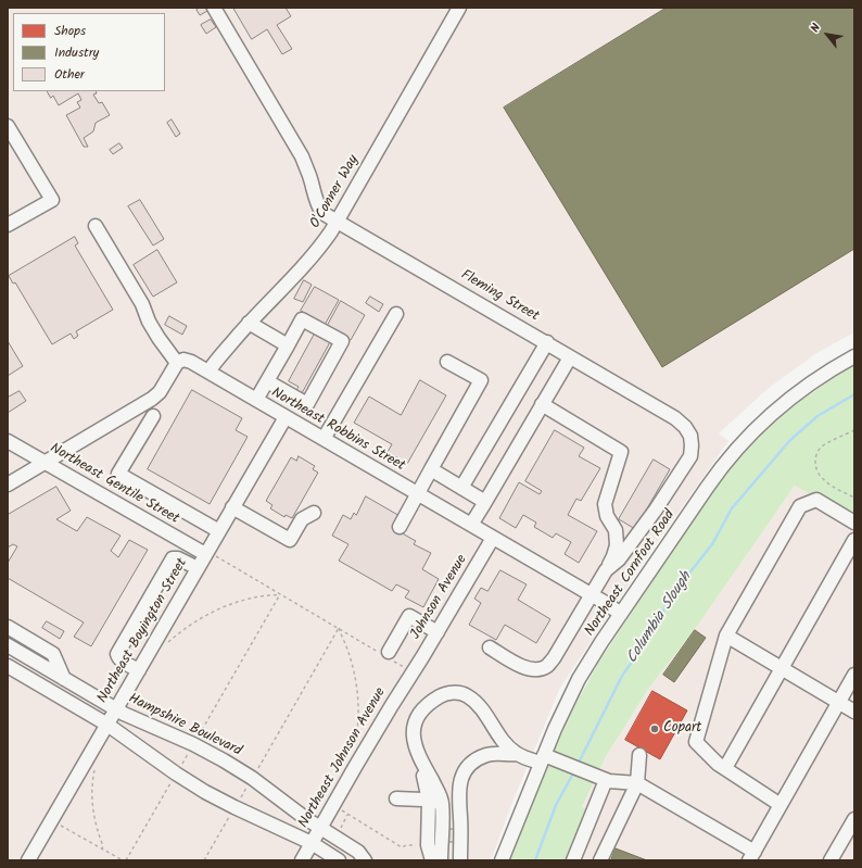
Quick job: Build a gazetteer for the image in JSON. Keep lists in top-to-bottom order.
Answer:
{
  "streets": {
    "street": [
      "O'Conner Way",
      "Fleming Street",
      "Northeast Robbins Street",
      "Northeast Gentile Street",
      "Northeast Cornfoot Road",
      "Johnson Avenue",
      "Northeast Boyington Street",
      "Hampshire Boulevard",
      "Northeast Johnson Avenue"
    ]
  },
  "crossings": [
    ["O'Conner Way", "Fleming Street"],
    ["O'Conner Way", "Northeast Robbins Street"],
    ["Fleming Street", "Northeast Robbins Street"],
    ["Northeast Robbins Street", "Northeast Cornfoot Road"],
    ["Northeast Robbins Street", "Johnson Avenue"],
    ["Northeast Robbins Street", "Northeast Boyington Street"],
    ["Northeast Gentile Street", "Northeast Boyington Street"],
    ["Johnson Avenue", "Northeast Johnson Avenue"],
    ["Northeast Boyington Street", "Hampshire Boulevard"],
    ["Hampshire Boulevard", "Northeast Johnson Avenue"]
  ],
  "water": ["Columbia Slough"],
  "places": ["Copart"],
  "legend": ["Shops", "Industry", "Other"],
  "north": "top left"
}
